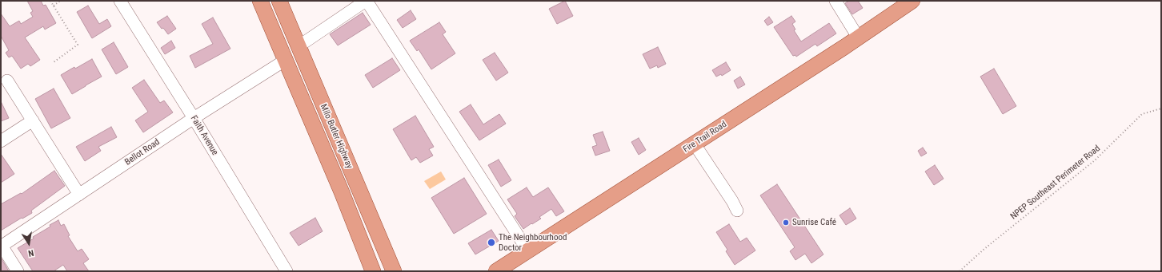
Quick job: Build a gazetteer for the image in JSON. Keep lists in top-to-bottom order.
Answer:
{
  "streets": {
    "main road": ["Milo Butler Highway", "Fire Trail Road"],
    "street": ["Faith Avenue", "Bellot Road"],
    "path": ["NPEP Southeast Perimeter Road"]
  },
  "crossings": [
    ["Faith Avenue", "Bellot Road"],
    ["Milo Butler Highway", "Bellot Road"]
  ],
  "places": ["Sunrise Café", "The Neighbourhood Doctor"],
  "north": "bottom"
}
